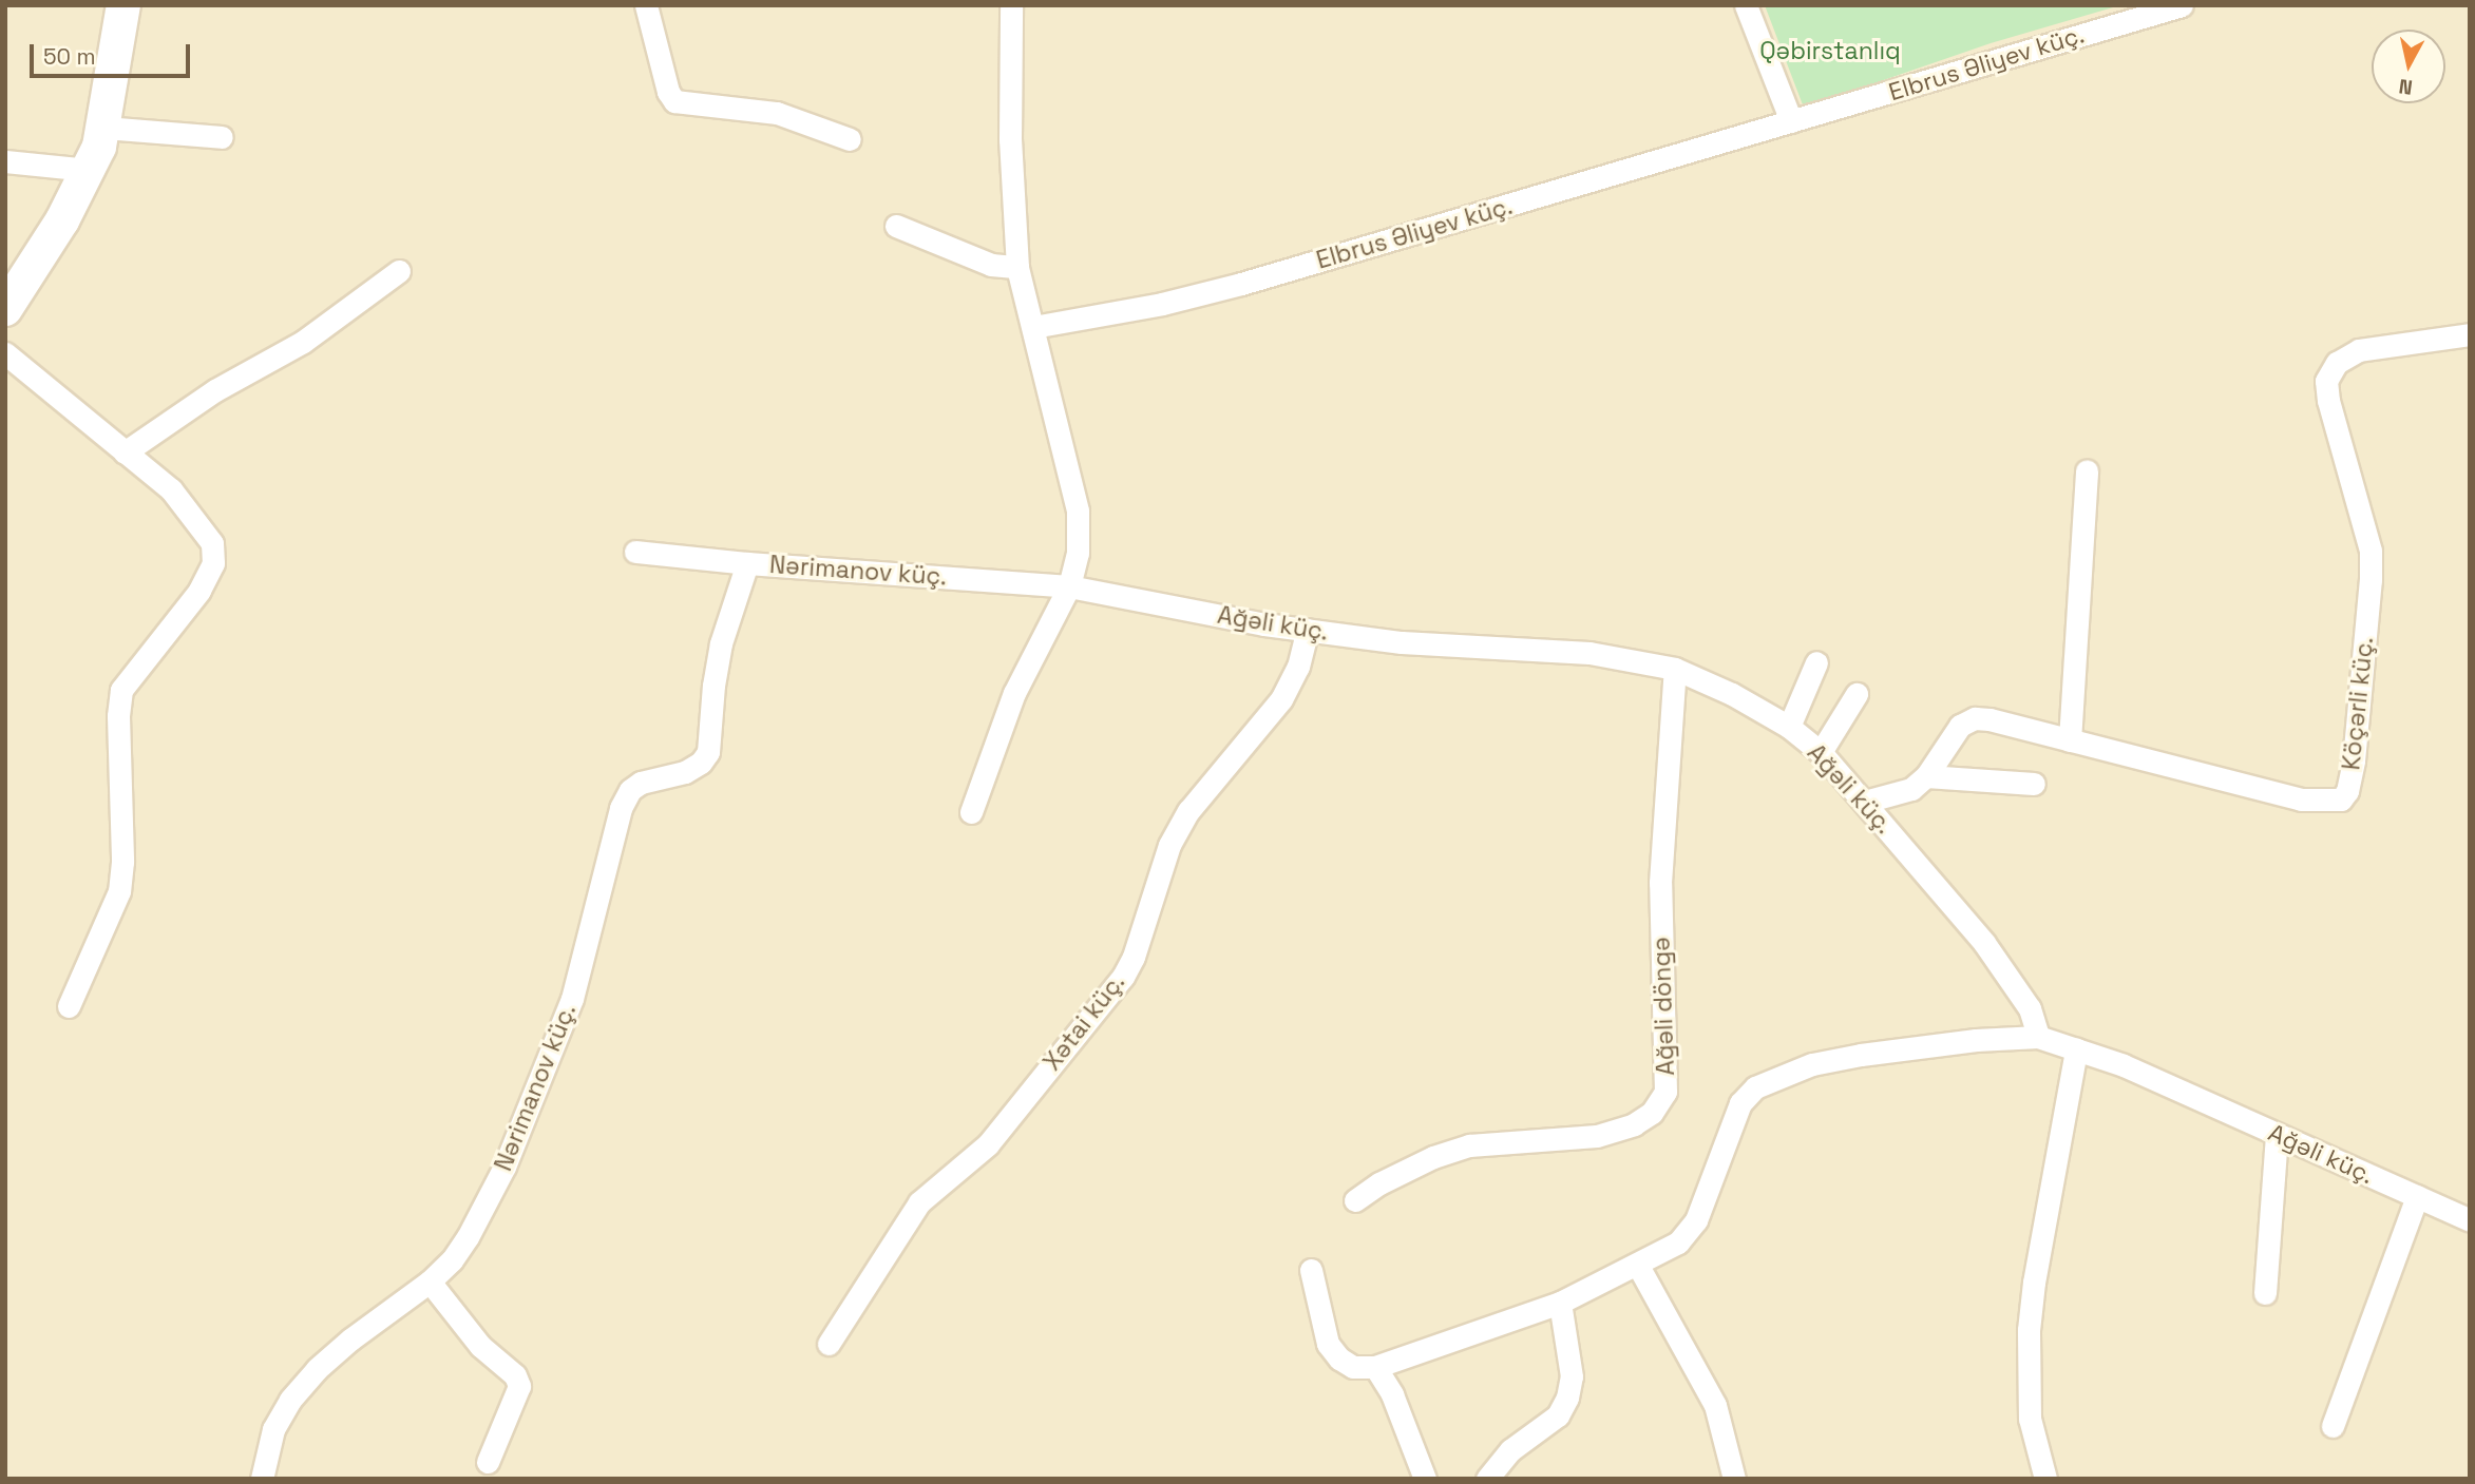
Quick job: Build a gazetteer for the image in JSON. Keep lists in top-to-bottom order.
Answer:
{
  "streets": {
    "street": [
      "Elbrus Əliyev küç.",
      "Nərimanov küç.",
      "Ağəli küç.",
      "Köçərli küç.",
      "Ağəli döngə",
      "Xətai küç."
    ]
  },
  "crossings": [
    ["Nərimanov küç.", "Ağəli küç."],
    ["Ağəli küç.", "Köçərli küç."],
    ["Ağəli küç.", "Ağəli döngə"],
    ["Ağəli küç.", "Xətai küç."]
  ],
  "parks": ["Qəbirstanlıq"],
  "scale_bar": "50 m",
  "north": "bottom"
}
